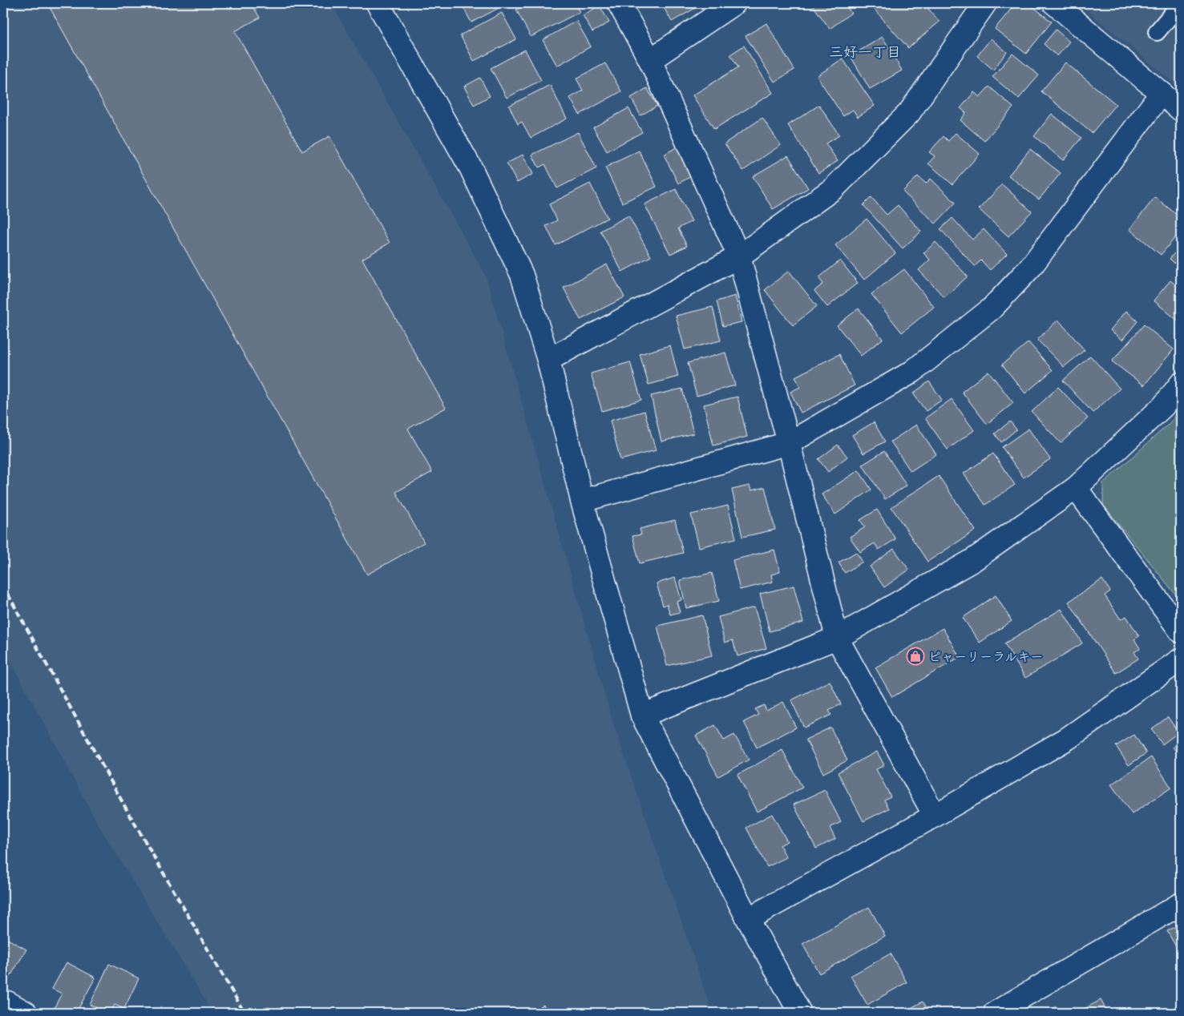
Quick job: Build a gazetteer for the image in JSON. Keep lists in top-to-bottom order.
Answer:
{
  "districts": ["三好一丁目"],
  "places": {
    "shop": ["ピャーリーラルキー"]
  }
}
